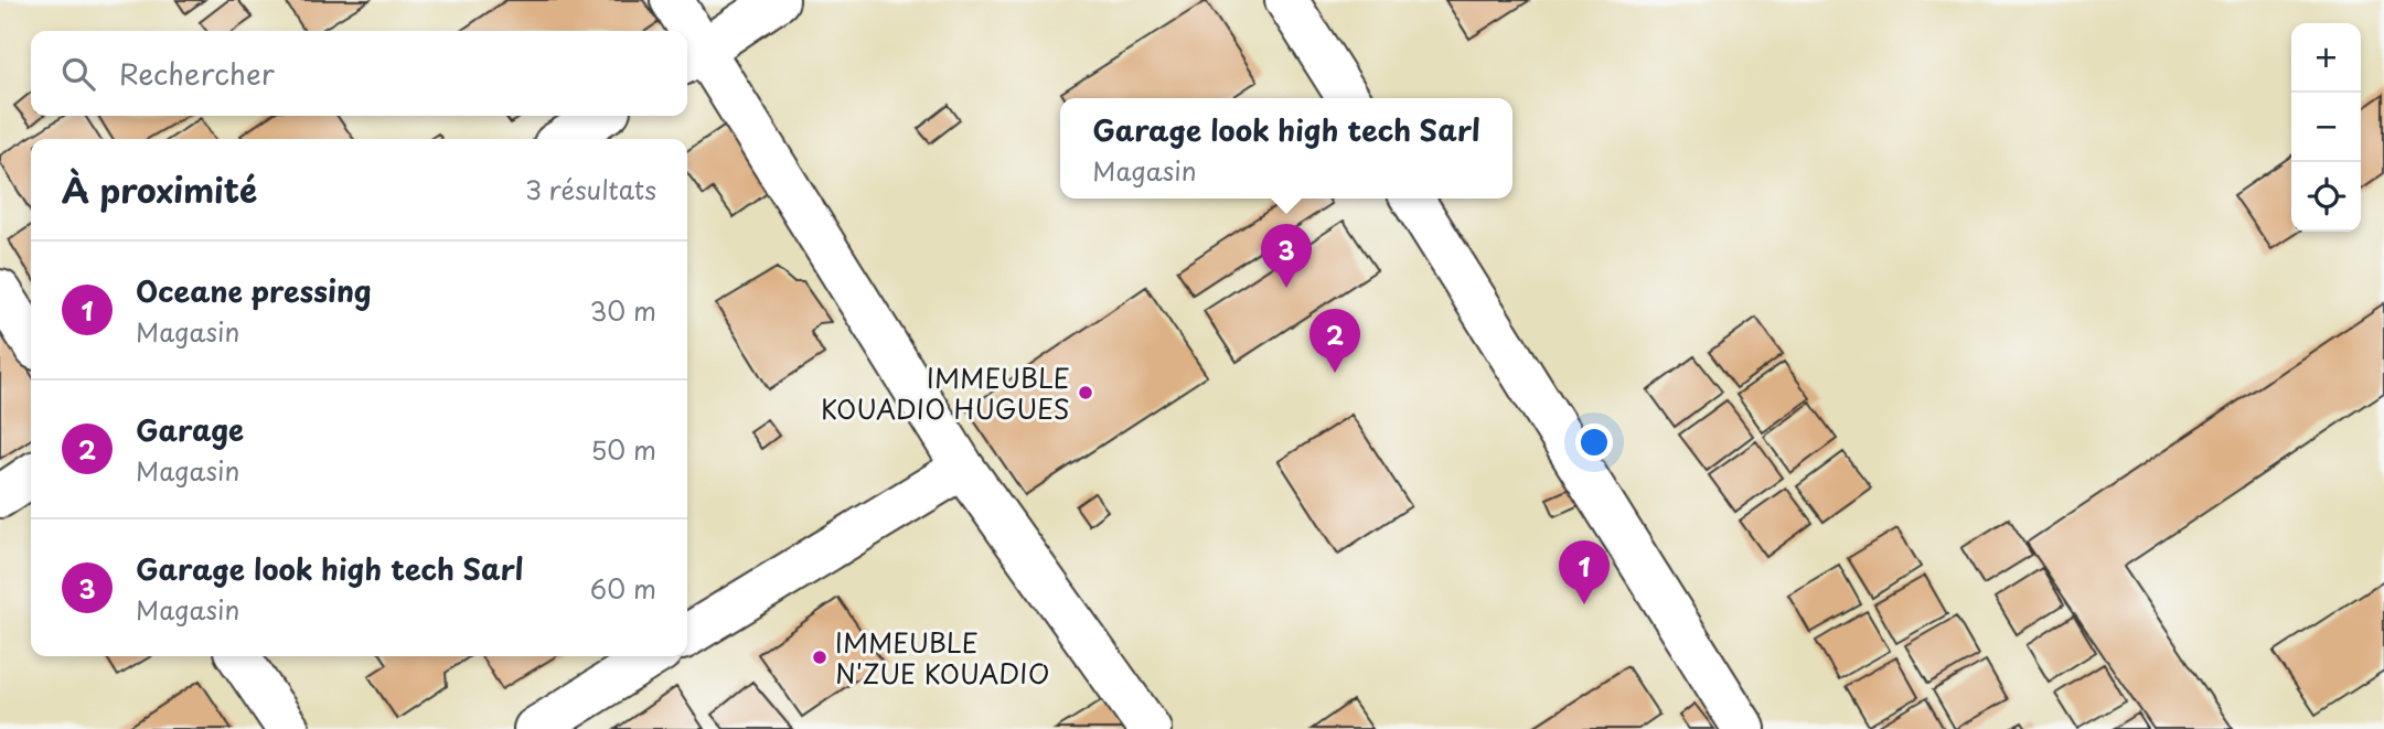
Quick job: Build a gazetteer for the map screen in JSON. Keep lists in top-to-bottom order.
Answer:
{
  "places": ["IMMEUBLE KOUADIO HUGUES", "IMMEUBLE N'ZUE KOUADIO"],
  "page": {
    "map_buttons": ["+", "−"],
    "search": "Rechercher",
    "popup": ["Garage look high tech Sarl", "Magasin"],
    "heading": ["À proximité", "3 résultats"],
    "pins": ["3", "2", "1"],
    "list": [
      {
        "mark": "1",
        "name": "Oceane pressing",
        "note": "Magasin",
        "value": "30 m"
      },
      {
        "mark": "2",
        "name": "Garage",
        "note": "Magasin",
        "value": "50 m"
      },
      {
        "mark": "3",
        "name": "Garage look high tech Sarl",
        "note": "Magasin",
        "value": "60 m"
      }
    ]
  }
}
